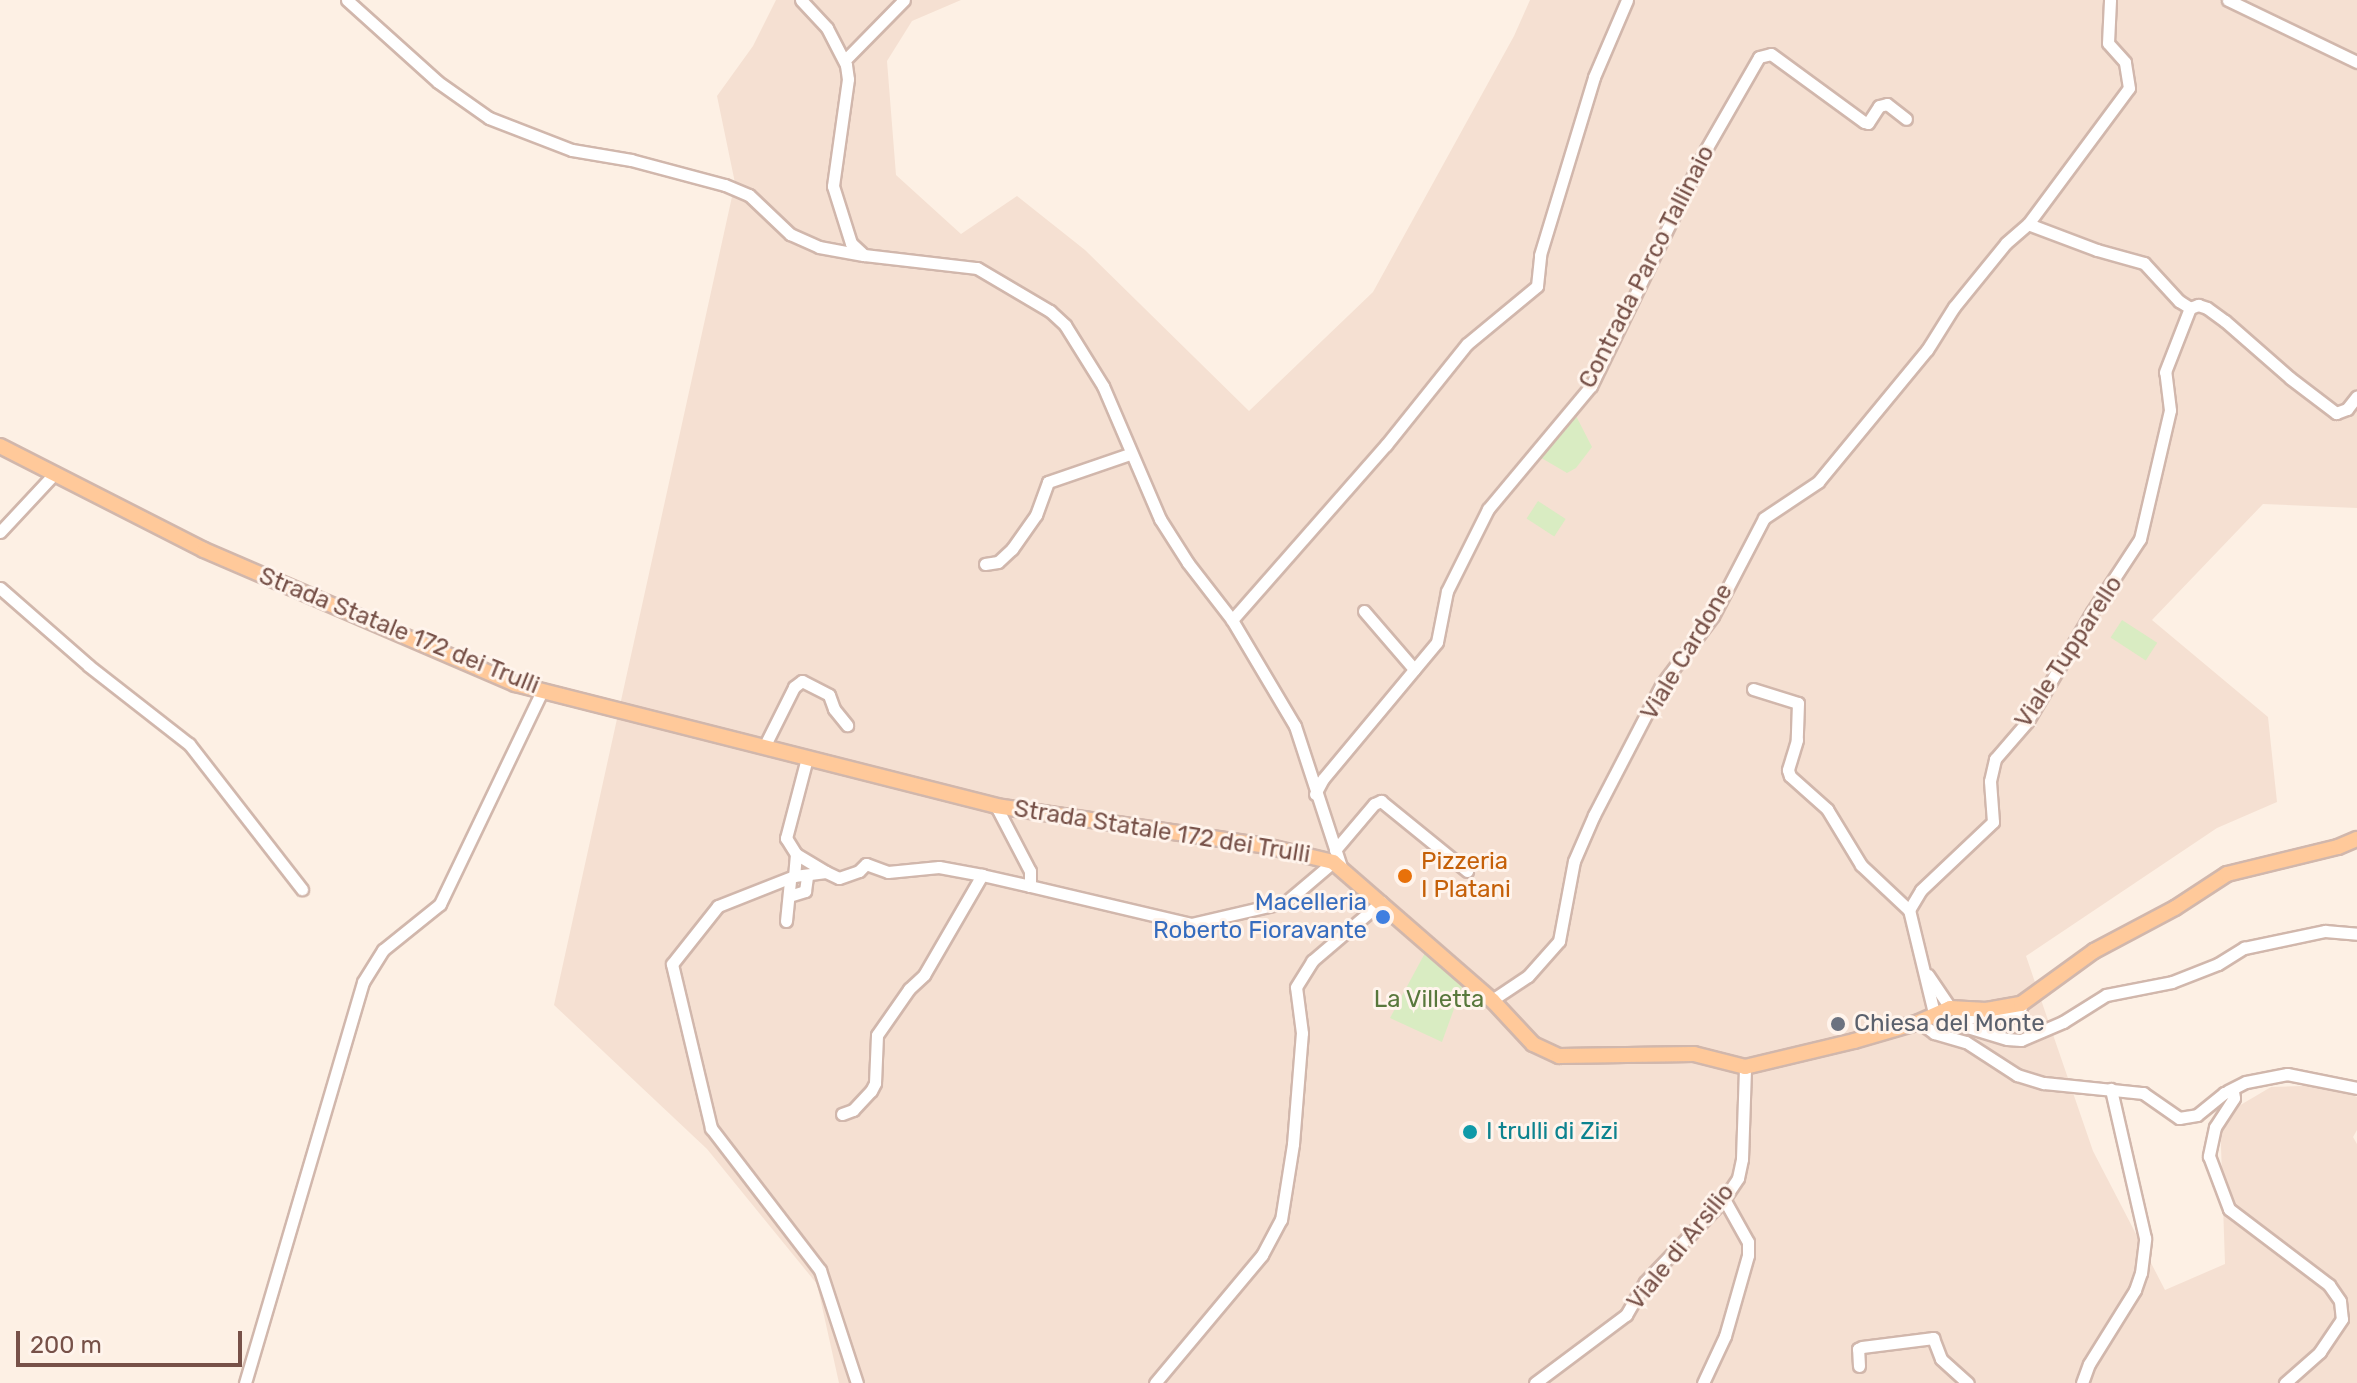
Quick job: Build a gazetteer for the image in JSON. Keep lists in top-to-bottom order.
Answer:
{
  "streets": {
    "main road": ["Strada Statale 172 dei Trulli"],
    "street": [
      "Contrada Parco Tallinaio",
      "Viale Cardone",
      "Viale Tupparello",
      "Viale di Arsilio"
    ]
  },
  "crossings": [
    ["Strada Statale 172 dei Trulli", "Viale Cardone"],
    ["Strada Statale 172 dei Trulli", "Viale di Arsilio"]
  ],
  "parks": ["La Villetta"],
  "places": [
    "Pizzeria I Platani",
    "Macelleria Roberto Fioravante",
    "Chiesa del Monte",
    "I trulli di Zizi"
  ],
  "scale_bar": "200 m"
}
